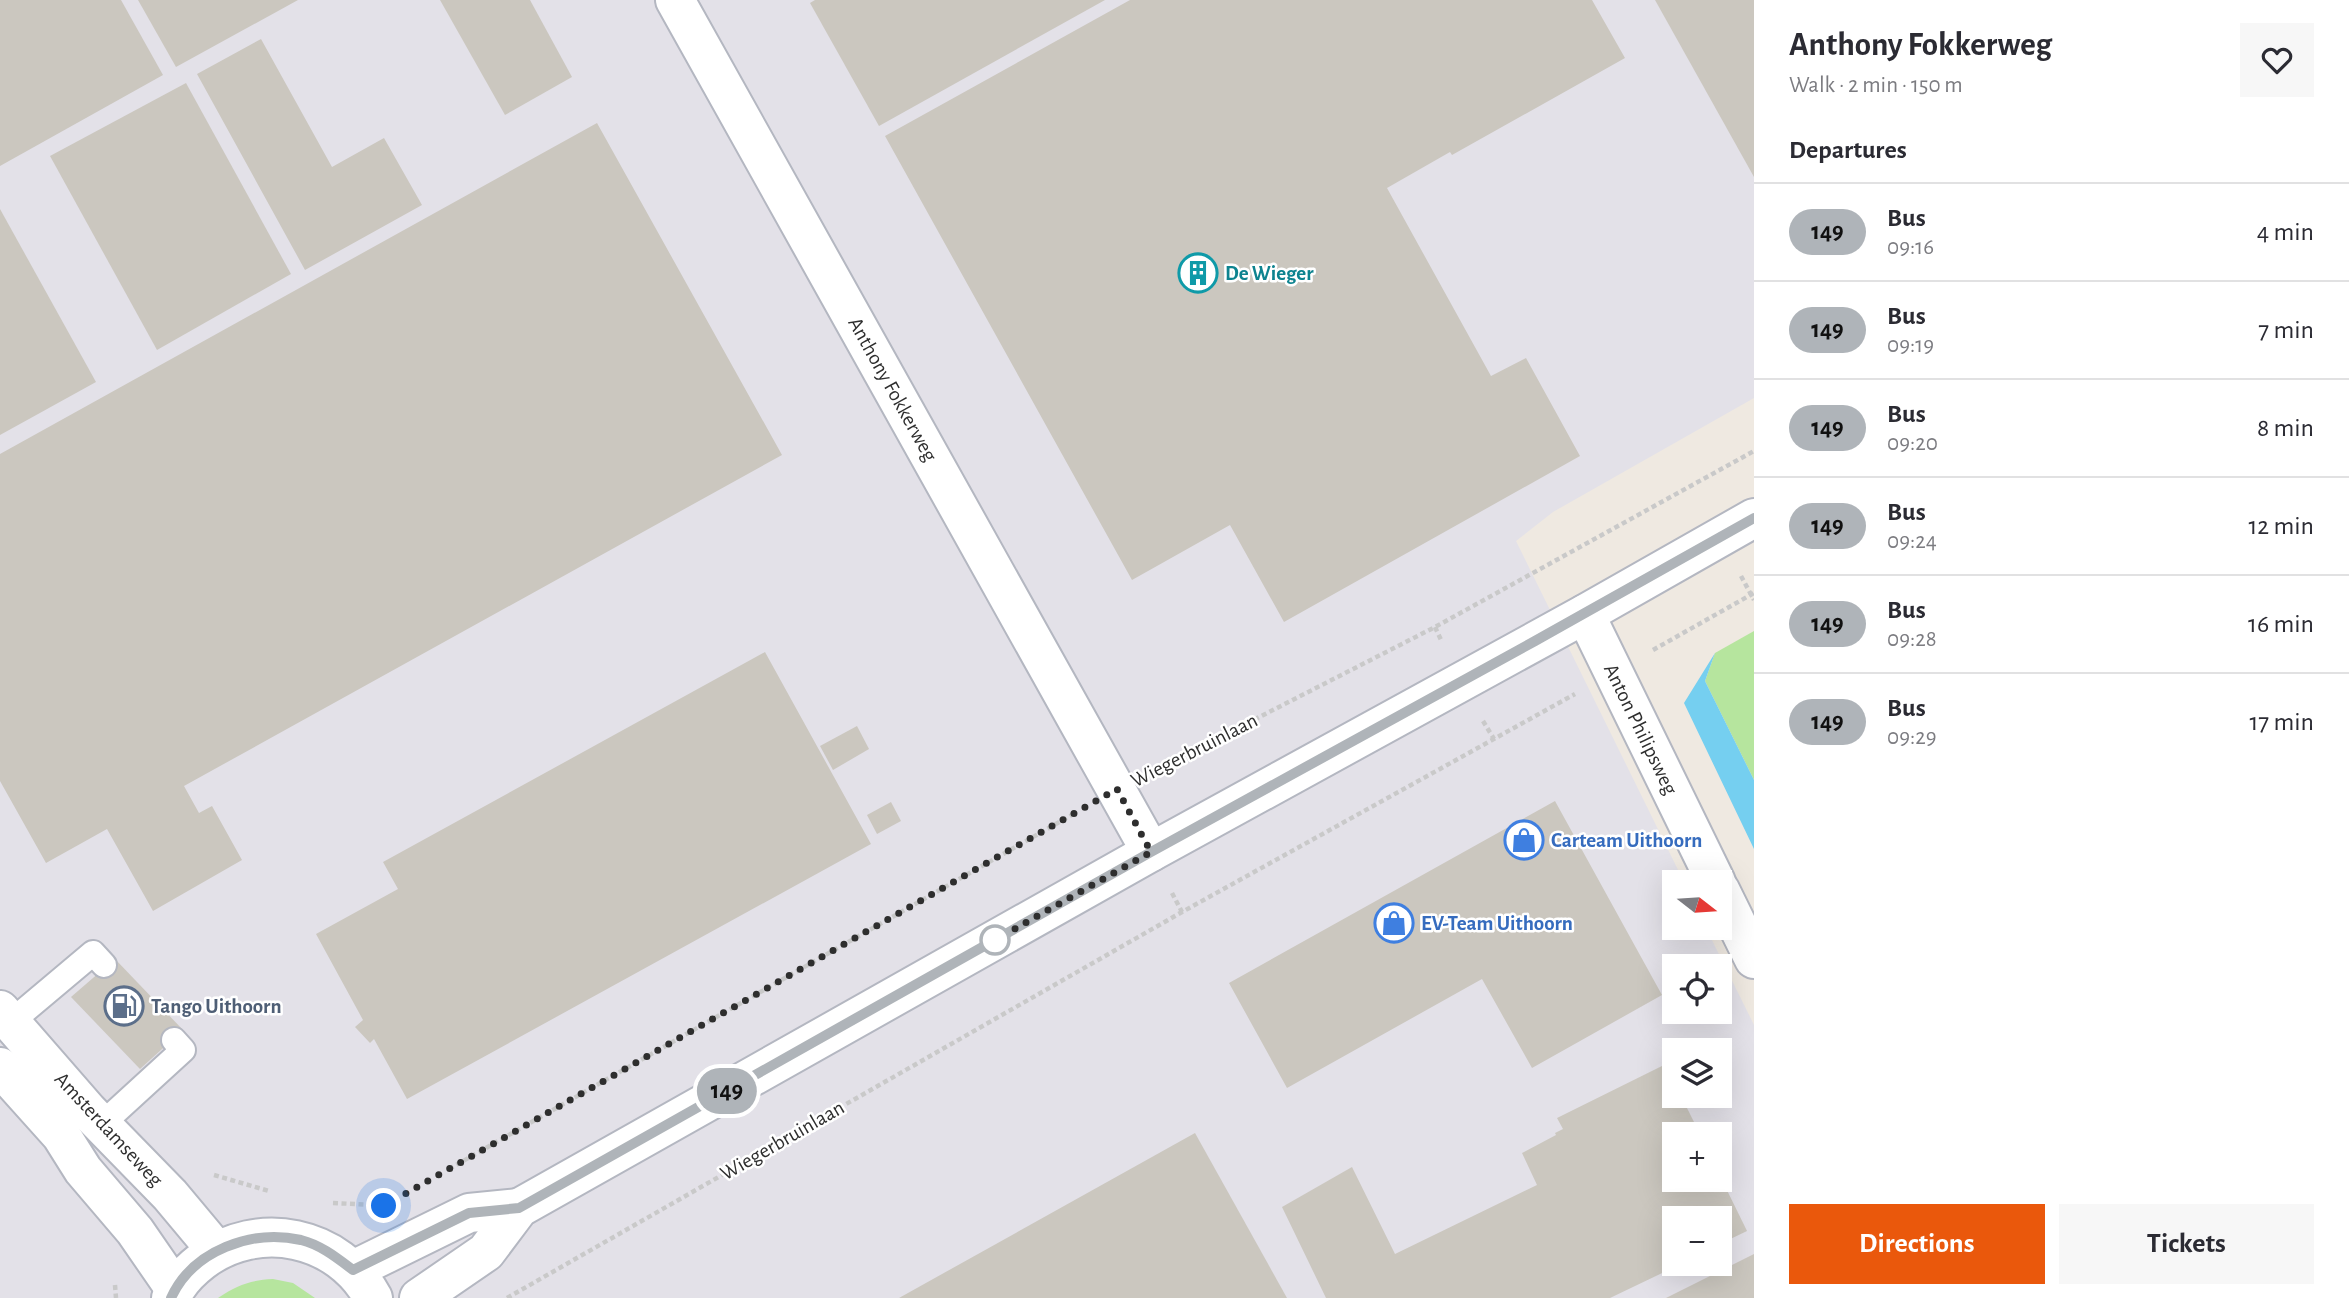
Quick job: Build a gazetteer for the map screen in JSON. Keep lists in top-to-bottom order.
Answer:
{
  "streets": {
    "street": ["Anthony Fokkerweg", "Anton Philipsweg", "Amsterdamseweg"],
    "path": ["Wiegerbruinlaan"]
  },
  "crossings": [
    ["Anthony Fokkerweg", "Wiegerbruinlaan"],
    ["Anton Philipsweg", "Wiegerbruinlaan"]
  ],
  "places": {
    "building": ["De Wieger"],
    "shop": ["Carteam Uithoorn", "EV-Team Uithoorn"],
    "fuel station": ["Tango Uithoorn"]
  },
  "lines": ["bus line 149"],
  "north": "right",
  "page": {
    "on_map": "149",
    "heading": [
      ["Anthony Fokkerweg", "Walk · 2 min · 150 m"],
      "Departures"
    ],
    "list": [
      {
        "mark": "149",
        "name": "Bus",
        "note": "09:16",
        "value": "4 min"
      },
      {
        "mark": "149",
        "name": "Bus",
        "note": "09:19",
        "value": "7 min"
      },
      {
        "mark": "149",
        "name": "Bus",
        "note": "09:20",
        "value": "8 min"
      },
      {
        "mark": "149",
        "name": "Bus",
        "note": "09:24",
        "value": "12 min"
      },
      {
        "mark": "149",
        "name": "Bus",
        "note": "09:28",
        "value": "16 min"
      },
      {
        "mark": "149",
        "name": "Bus",
        "note": "09:29",
        "value": "17 min"
      }
    ],
    "map_buttons": ["+", "−"],
    "buttons": ["Directions", "Tickets"]
  }
}
